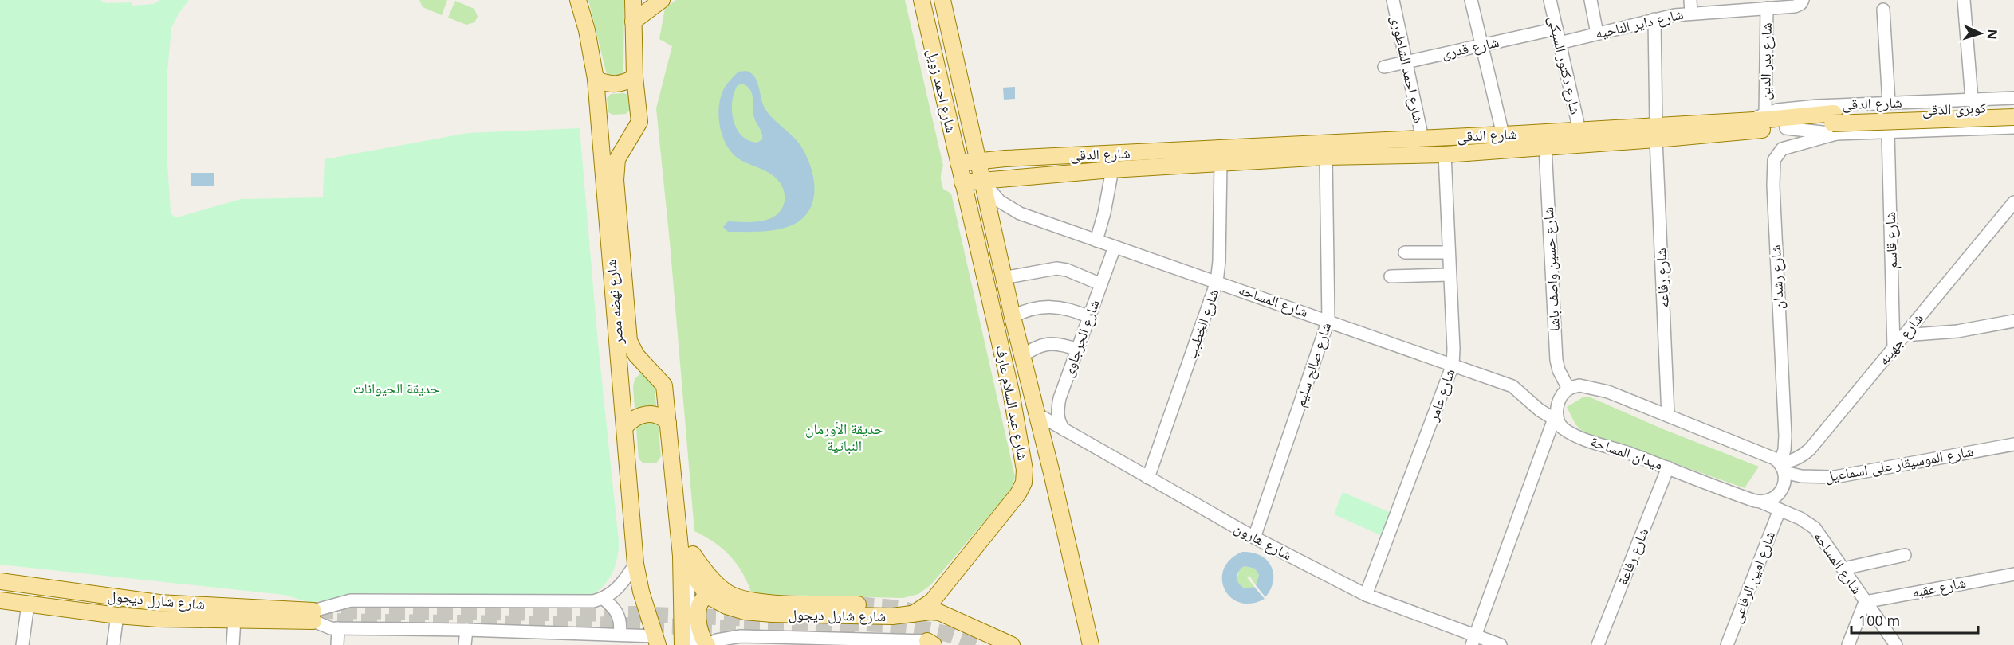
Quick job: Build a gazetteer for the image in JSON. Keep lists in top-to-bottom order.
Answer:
{
  "streets": {
    "main road": [
      "شارع احمد زويل",
      "شارع الدقى",
      "كوبرى الدقى",
      "شارع نهضه مصر",
      "شارع عبد السلام عارف",
      "شارع شارل ديجول"
    ],
    "street": [
      "شارع داير الناحيه",
      "شارع قدرى",
      "شارع بدر الدين",
      "شارع دكتور السبكى",
      "شارع احمد الشاطورى",
      "شارع قاسم",
      "شارع حسين واصف باشا",
      "شارع رشدان",
      "شارع رفاعه",
      "شارع المساحه",
      "شارع الخطيب",
      "شارع الجرجاوى",
      "شارع جهينه",
      "شارع صالح سليم",
      "شارع عامر",
      "ميدان المساحة",
      "شارع الموسيقار على اسماعيل",
      "شارع هارون",
      "شارع رفاعة",
      "شارع امين الرفاعى",
      "شارع عقبه"
    ]
  },
  "crossings": [
    ["شارع داير الناحيه", "شارع بدر الدين"],
    ["شارع داير الناحيه", "شارع دكتور السبكى"],
    ["شارع داير الناحيه", "شارع رفاعه"],
    ["شارع قدرى", "شارع دكتور السبكى"],
    ["شارع قدرى", "شارع احمد الشاطورى"],
    ["شارع بدر الدين", "شارع الدقى"],
    ["شارع بدر الدين", "كوبرى الدقى"],
    ["شارع دكتور السبكى", "شارع الدقى"],
    ["شارع احمد الشاطورى", "شارع الدقى"],
    ["شارع احمد زويل", "شارع الدقى"],
    ["شارع احمد زويل", "شارع المساحه"],
    ["شارع احمد زويل", "شارع عبد السلام عارف"],
    ["شارع الدقى", "كوبرى الدقى"],
    ["شارع الدقى", "شارع قاسم"],
    ["شارع الدقى", "شارع حسين واصف باشا"],
    ["شارع الدقى", "شارع رشدان"],
    ["شارع الدقى", "شارع رفاعه"],
    ["شارع الدقى", "شارع المساحه"],
    ["شارع الدقى", "شارع الخطيب"],
    ["شارع الدقى", "شارع صالح سليم"],
    ["شارع الدقى", "شارع عامر"],
    ["شارع الدقى", "شارع عبد السلام عارف"],
    ["كوبرى الدقى", "شارع رشدان"],
    ["شارع قاسم", "شارع جهينه"],
    ["شارع رشدان", "شارع جهينه"],
    ["شارع رشدان", "شارع الموسيقار على اسماعيل"],
    ["شارع المساحه", "شارع الخطيب"],
    ["شارع المساحه", "شارع الجرجاوى"],
    ["شارع المساحه", "شارع صالح سليم"],
    ["شارع المساحه", "شارع عامر"],
    ["شارع المساحه", "شارع عبد السلام عارف"],
    ["شارع المساحه", "ميدان المساحة"],
    ["شارع المساحه", "شارع امين الرفاعى"],
    ["شارع المساحه", "شارع عقبه"],
    ["شارع نهضه مصر", "شارع شارل ديجول"],
    ["شارع الخطيب", "شارع هارون"],
    ["شارع الجرجاوى", "شارع هارون"],
    ["شارع جهينه", "شارع الموسيقار على اسماعيل"],
    ["شارع صالح سليم", "شارع هارون"],
    ["شارع عامر", "شارع هارون"],
    ["شارع عبد السلام عارف", "شارع هارون"],
    ["شارع عبد السلام عارف", "شارع شارل ديجول"],
    ["ميدان المساحة", "شارع رفاعة"]
  ],
  "parks": ["حديقة الحيوانات", "حديقة الأورمان النباتية"],
  "scale_bar": "100 m",
  "north": "right"
}
